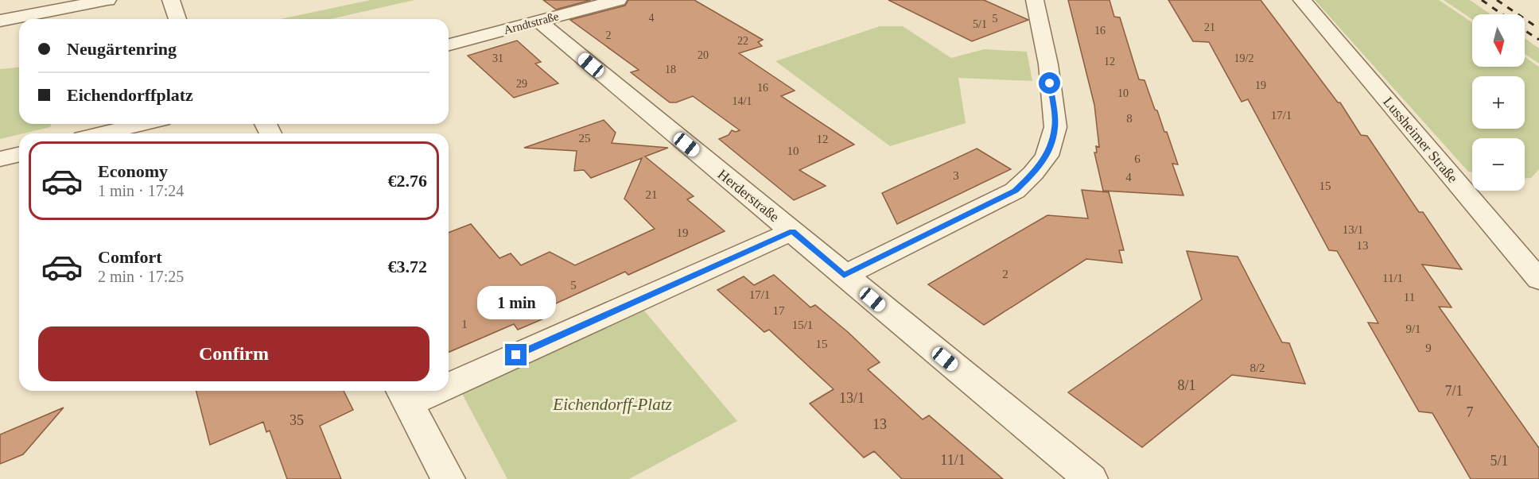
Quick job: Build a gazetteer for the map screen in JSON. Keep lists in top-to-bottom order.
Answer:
{
  "streets": {
    "street": ["Arndtstraße", "Lussheimer Straße", "Herderstraße"]
  },
  "crossings": [
    ["Arndtstraße", "Herderstraße"]
  ],
  "parks": ["Eichendorff-Platz"],
  "house_numbers": [
    "4",
    "5",
    "5/1",
    "21",
    "16",
    "2",
    "22",
    "20",
    "31",
    "19/2",
    "12",
    "18",
    "29",
    "19",
    "16",
    "10",
    "14/1",
    "17/1",
    "8",
    "25",
    "12",
    "10",
    "6",
    "3",
    "4",
    "15",
    "21",
    "13/1",
    "19",
    "13",
    "2",
    "11/1",
    "5",
    "17/1",
    "11",
    "17",
    "1",
    "15/1",
    "9/1",
    "15",
    "9",
    "8/2",
    "8/1",
    "7/1",
    "13/1",
    "7",
    "35",
    "13",
    "11/1",
    "5/1"
  ],
  "north": "bottom",
  "page": {
    "map_buttons": ["+", "−"],
    "banner": ["Neugärtenring", "Eichendorffplatz"],
    "list": [
      {
        "name": "Economy",
        "note": "1 min · 17:24",
        "value": "€2.76"
      },
      {
        "name": "Comfort",
        "note": "2 min · 17:25",
        "value": "€3.72"
      }
    ],
    "bubble": "1 min",
    "buttons": "Confirm"
  }
}
